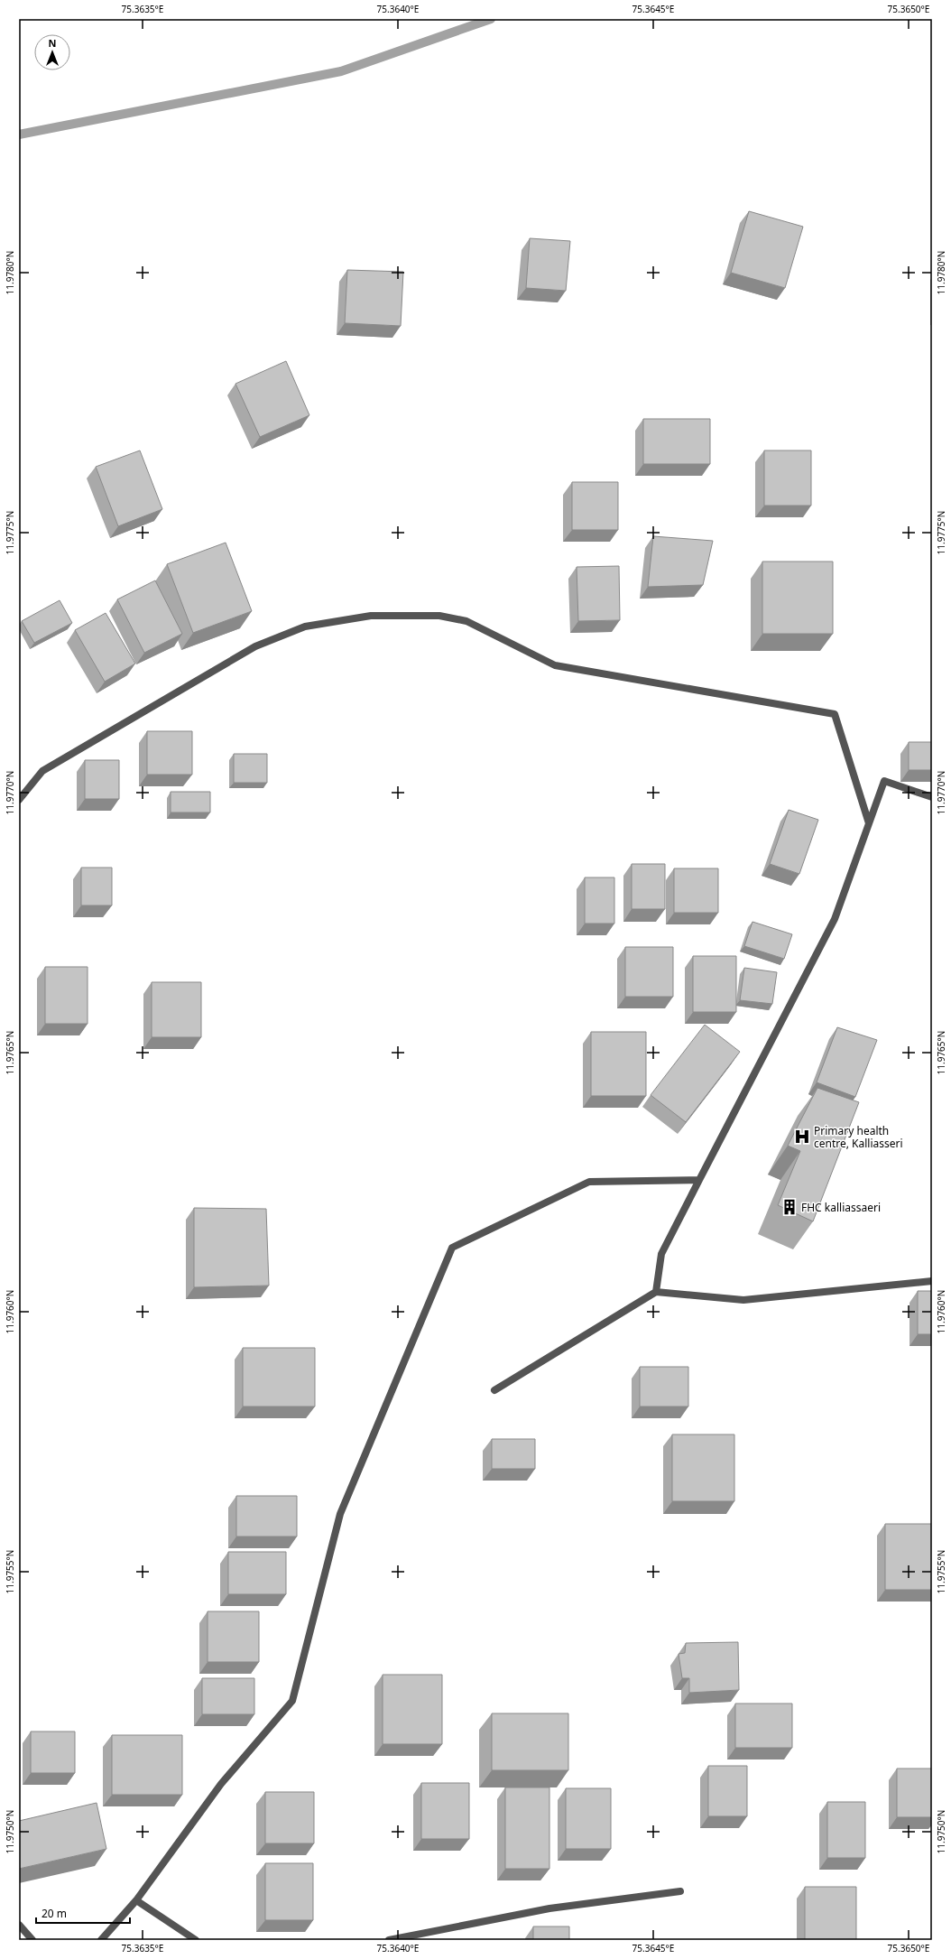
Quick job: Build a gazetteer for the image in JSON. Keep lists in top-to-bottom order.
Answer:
{
  "places": {
    "hospital": ["Primary health centre, Kalliasseri"],
    "building": ["FHC kalliassaeri"]
  },
  "scale_bar": "20 m",
  "north": "top",
  "coordinates": [
    "75.3635°E",
    "75.3640°E",
    "75.3645°E",
    "75.3650°E",
    "11.9780°N",
    "11.9775°N",
    "11.9770°N",
    "11.9765°N",
    "11.9760°N",
    "11.9755°N",
    "11.9750°N"
  ]
}
